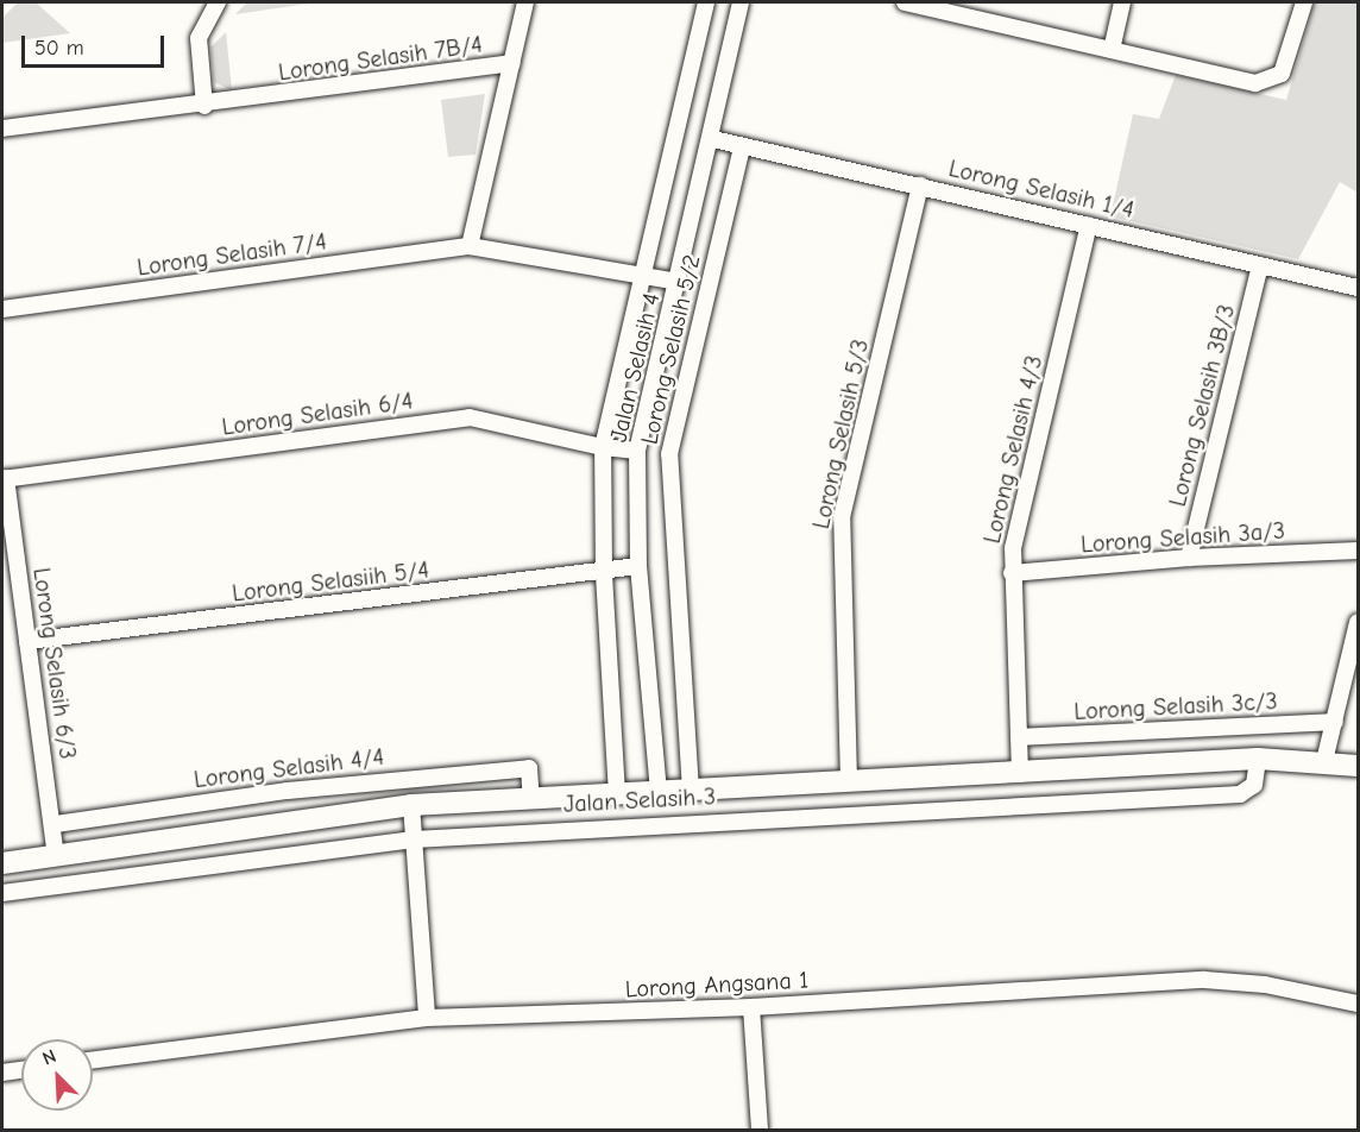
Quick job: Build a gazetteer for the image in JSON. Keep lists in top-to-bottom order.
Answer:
{
  "streets": {
    "street": [
      "Lorong Selasih 7B/4",
      "Lorong Selasih 1/4",
      "Lorong Selasih 7/4",
      "Lorong Selasih 5/2",
      "Jalan Selasih 4",
      "Lorong Selasih 3B/3",
      "Lorong Selasih 6/4",
      "Lorong Selasih 5/3",
      "Lorong Selasih 4/3",
      "Lorong Selasih 3a/3",
      "Lorong Selasiih 5/4",
      "Lorong Selasih 6/3",
      "Lorong Selasih 3c/3",
      "Lorong Selasih 4/4",
      "Jalan Selasih 3",
      "Lorong Angsana 1"
    ]
  },
  "crossings": [
    ["Lorong Selasih 1/4", "Lorong Selasih 5/2"],
    ["Lorong Selasih 1/4", "Jalan Selasih 4"],
    ["Lorong Selasih 1/4", "Lorong Selasih 3B/3"],
    ["Lorong Selasih 1/4", "Lorong Selasih 5/3"],
    ["Lorong Selasih 1/4", "Lorong Selasih 4/3"],
    ["Lorong Selasih 7/4", "Jalan Selasih 4"],
    ["Lorong Selasih 5/2", "Jalan Selasih 3"],
    ["Jalan Selasih 4", "Lorong Selasih 6/4"],
    ["Jalan Selasih 4", "Lorong Selasiih 5/4"],
    ["Jalan Selasih 4", "Jalan Selasih 3"],
    ["Lorong Selasih 3B/3", "Lorong Selasih 3a/3"],
    ["Lorong Selasih 6/4", "Lorong Selasih 6/3"],
    ["Lorong Selasih 5/3", "Jalan Selasih 3"],
    ["Lorong Selasih 4/3", "Lorong Selasih 3a/3"],
    ["Lorong Selasih 4/3", "Lorong Selasih 3c/3"],
    ["Lorong Selasih 4/3", "Jalan Selasih 3"],
    ["Lorong Selasiih 5/4", "Lorong Selasih 6/3"],
    ["Lorong Selasih 6/3", "Lorong Selasih 4/4"],
    ["Lorong Selasih 6/3", "Jalan Selasih 3"],
    ["Lorong Selasih 4/4", "Jalan Selasih 3"]
  ],
  "scale_bar": "50 m",
  "north": "top left"
}
